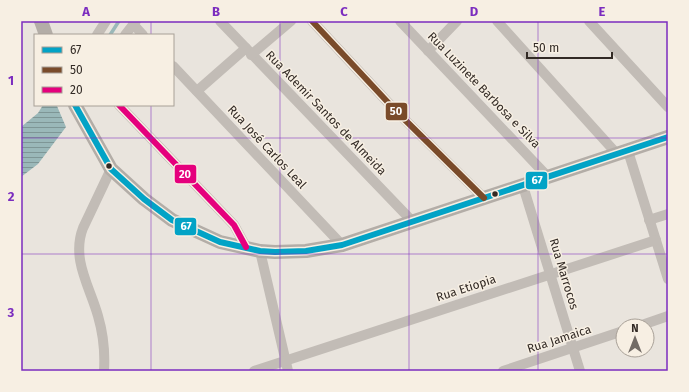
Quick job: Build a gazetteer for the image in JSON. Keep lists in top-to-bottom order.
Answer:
{
  "streets": {
    "street": [
      "Rua Luzinete Barbosa e Silva",
      "Rua Ademir Santos de Almeida",
      "Rua José Carlos Leal",
      "Rua Marrocos",
      "Rua Etiopia",
      "Rua Jamaica"
    ]
  },
  "crossings": [
    ["Rua Marrocos", "Rua Etiopia"],
    ["Rua Marrocos", "Rua Jamaica"]
  ],
  "lines": ["transit line 50", "transit line 67", "transit line 20"],
  "legend": ["67", "50", "20"],
  "scale_bar": "50 m",
  "north": "top",
  "grid": {
    "columns": [
      "A",
      "B",
      "C",
      "D",
      "E"
    ],
    "rows": ["1", "2", "3"]
  }
}
